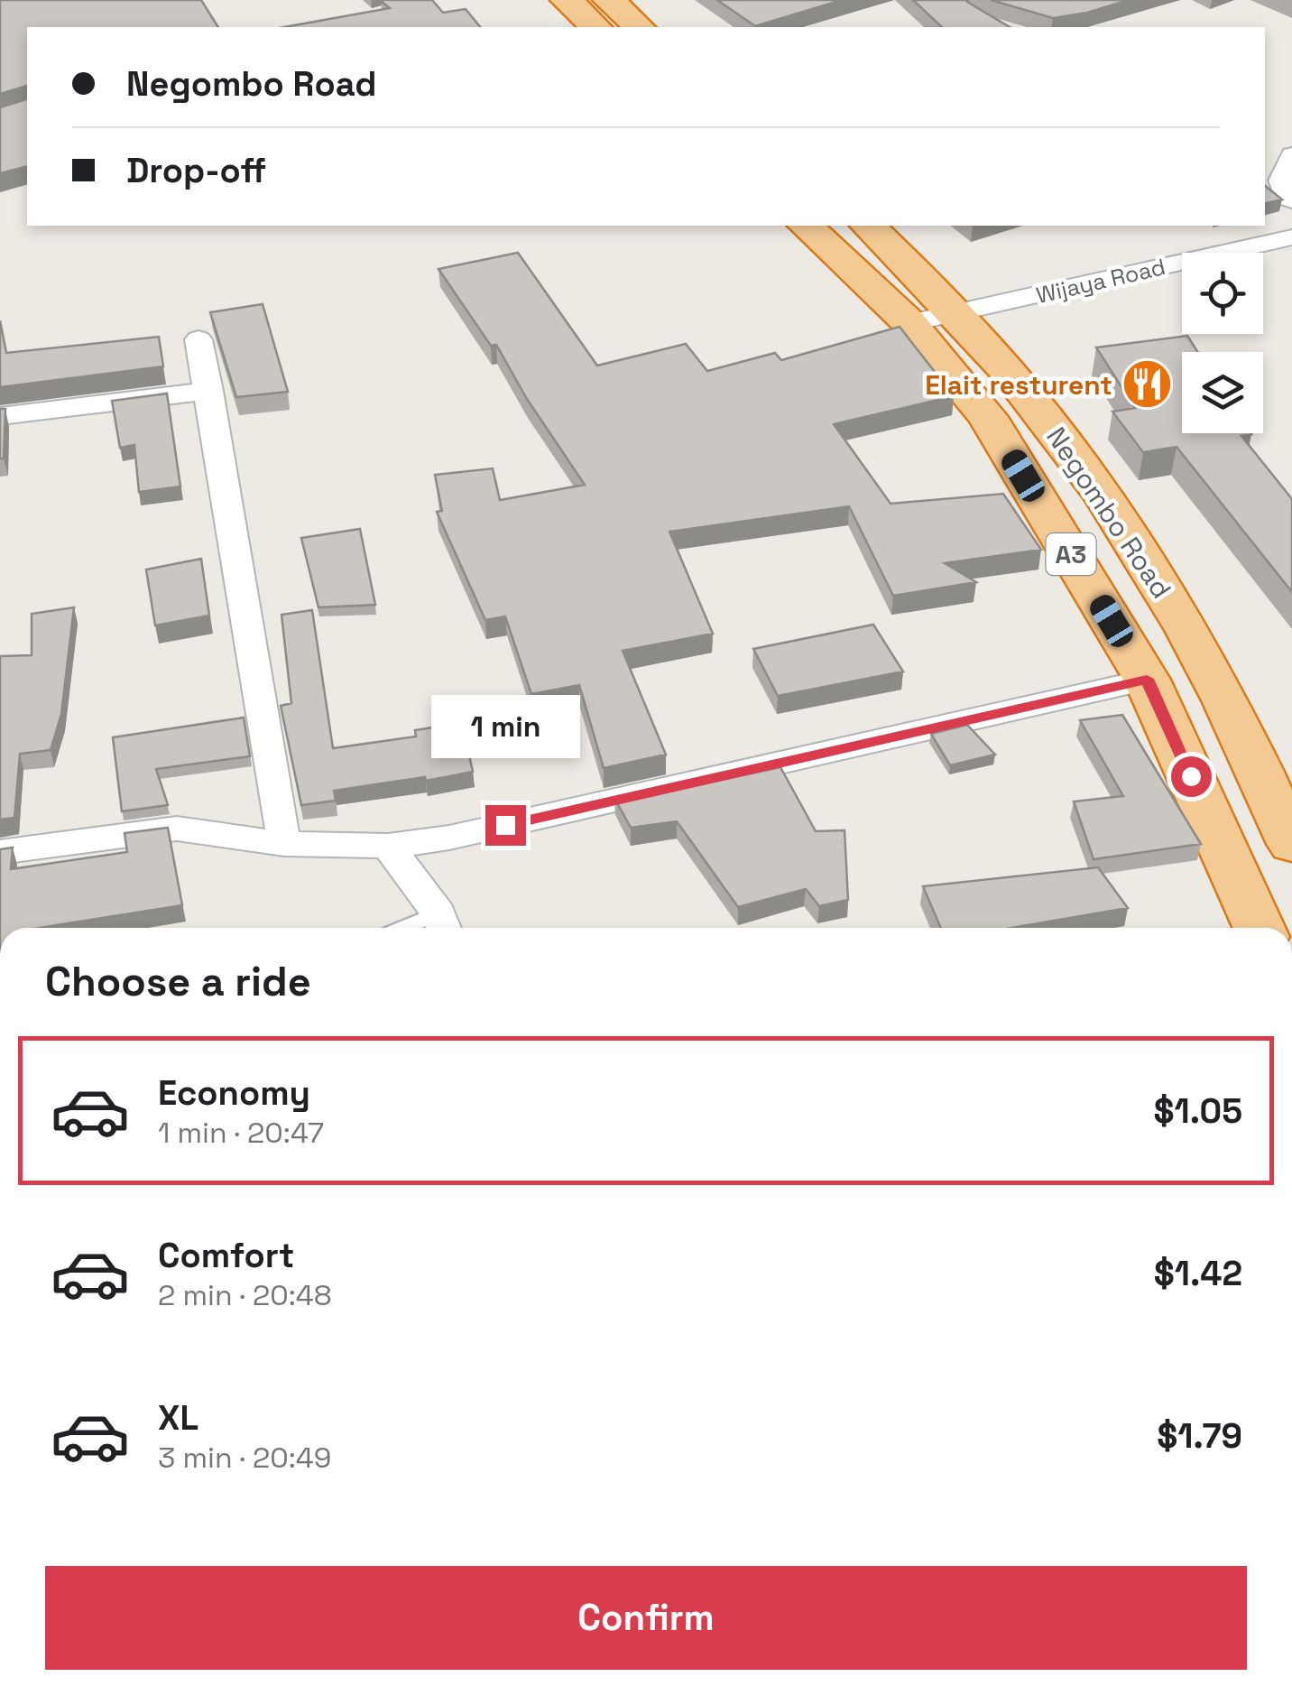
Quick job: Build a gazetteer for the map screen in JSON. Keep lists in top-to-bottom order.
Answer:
{
  "streets": {
    "highway": ["Negombo Road", "A3"],
    "street": ["Wijaya Road"]
  },
  "crossings": [
    ["Wijaya Road", "Negombo Road"]
  ],
  "places": {
    "restaurant": ["Elait resturent"]
  },
  "page": {
    "banner": ["Negombo Road", "Drop-off"],
    "bubble": "1 min",
    "heading": "Choose a ride",
    "list": [
      {
        "name": "Economy",
        "note": "1 min · 20:47",
        "value": "$1.05"
      },
      {
        "name": "Comfort",
        "note": "2 min · 20:48",
        "value": "$1.42"
      },
      {
        "name": "XL",
        "note": "3 min · 20:49",
        "value": "$1.79"
      }
    ],
    "buttons": "Confirm"
  }
}
